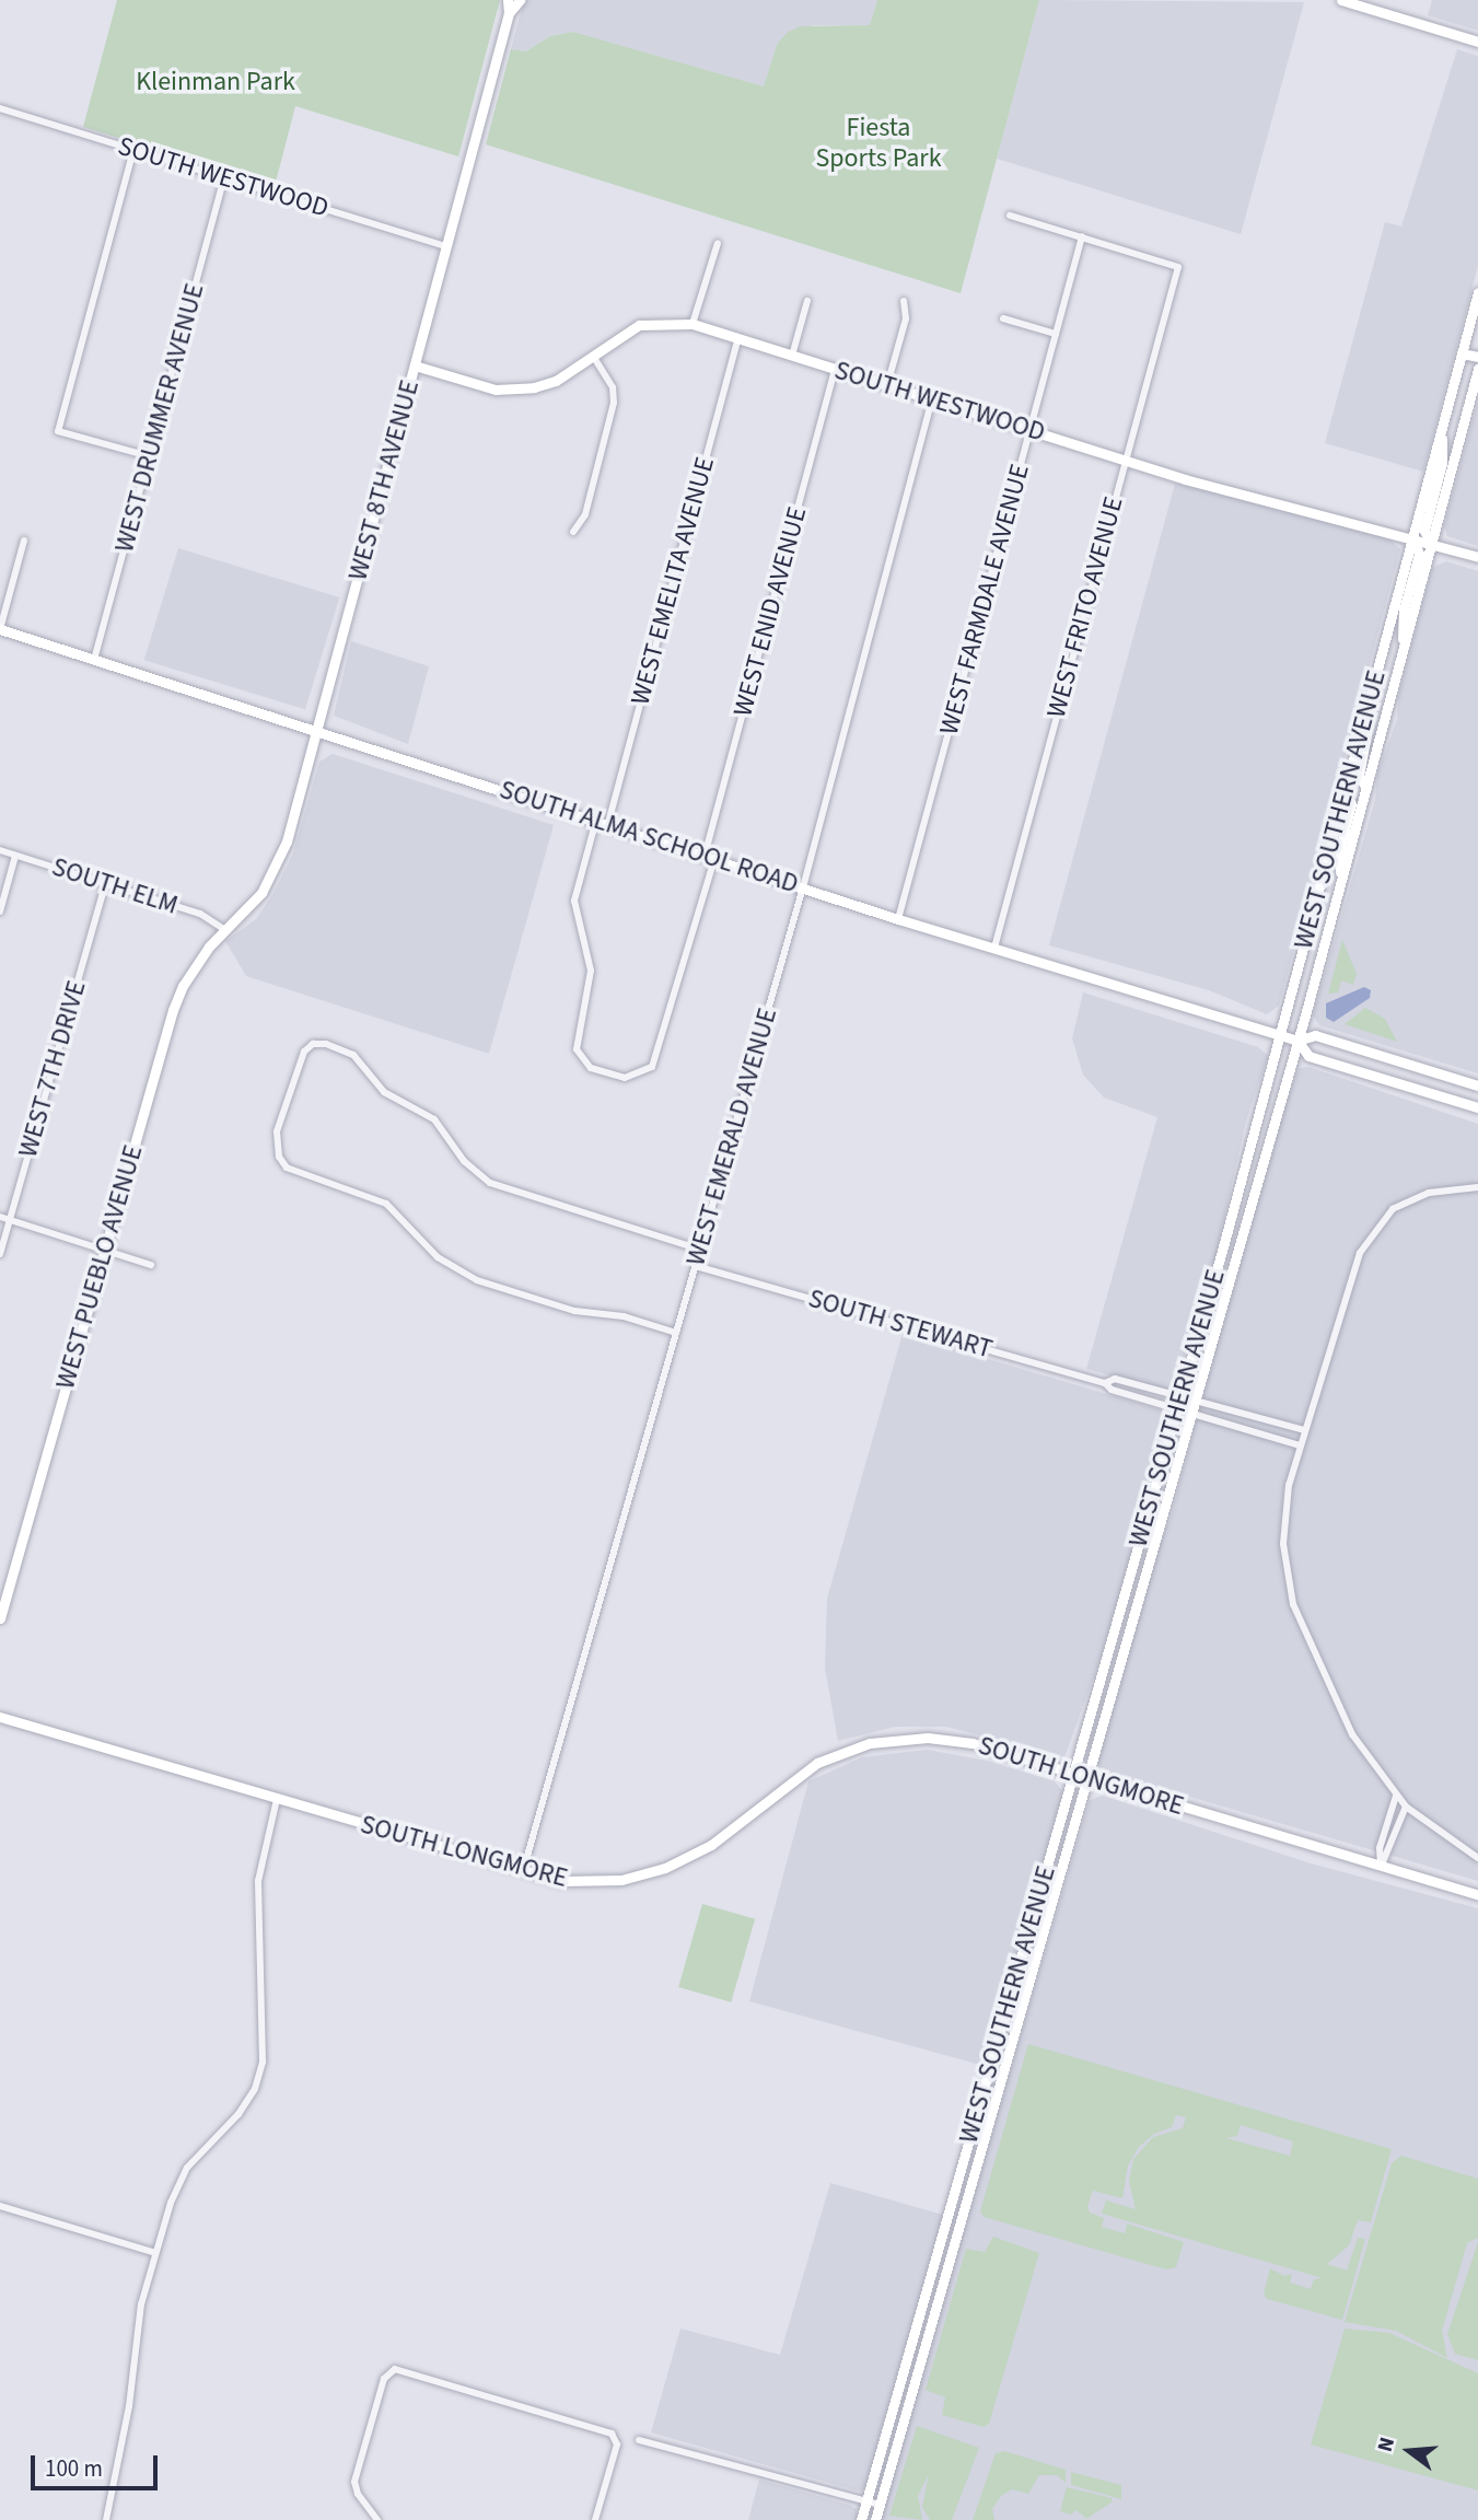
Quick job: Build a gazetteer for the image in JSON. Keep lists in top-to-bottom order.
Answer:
{
  "streets": {
    "main road": [
      "SOUTH WESTWOOD",
      "WEST 8TH AVENUE",
      "WEST SOUTHERN AVENUE",
      "SOUTH ALMA SCHOOL ROAD",
      "WEST PUEBLO AVENUE",
      "SOUTH LONGMORE"
    ],
    "street": [
      "WEST DRUMMER AVENUE",
      "WEST EMELITA AVENUE",
      "WEST FARMDALE AVENUE",
      "WEST FRITO AVENUE",
      "WEST ENID AVENUE",
      "SOUTH ELM",
      "WEST 7TH DRIVE",
      "WEST EMERALD AVENUE",
      "SOUTH STEWART"
    ]
  },
  "crossings": [
    ["SOUTH WESTWOOD", "WEST DRUMMER AVENUE"],
    ["SOUTH WESTWOOD", "WEST 8TH AVENUE"],
    ["SOUTH WESTWOOD", "WEST EMELITA AVENUE"],
    ["SOUTH WESTWOOD", "WEST FARMDALE AVENUE"],
    ["SOUTH WESTWOOD", "WEST FRITO AVENUE"],
    ["SOUTH WESTWOOD", "WEST ENID AVENUE"],
    ["SOUTH WESTWOOD", "WEST SOUTHERN AVENUE"],
    ["SOUTH WESTWOOD", "WEST EMERALD AVENUE"],
    ["WEST DRUMMER AVENUE", "SOUTH ALMA SCHOOL ROAD"],
    ["WEST 8TH AVENUE", "SOUTH ALMA SCHOOL ROAD"],
    ["WEST 8TH AVENUE", "SOUTH ELM"],
    ["WEST 8TH AVENUE", "WEST PUEBLO AVENUE"],
    ["WEST EMELITA AVENUE", "SOUTH ALMA SCHOOL ROAD"],
    ["WEST FARMDALE AVENUE", "WEST FRITO AVENUE"],
    ["WEST FARMDALE AVENUE", "SOUTH ALMA SCHOOL ROAD"],
    ["WEST FRITO AVENUE", "SOUTH ALMA SCHOOL ROAD"],
    ["WEST ENID AVENUE", "SOUTH ALMA SCHOOL ROAD"],
    ["WEST SOUTHERN AVENUE", "SOUTH ALMA SCHOOL ROAD"],
    ["WEST SOUTHERN AVENUE", "SOUTH STEWART"],
    ["WEST SOUTHERN AVENUE", "SOUTH LONGMORE"],
    ["SOUTH ALMA SCHOOL ROAD", "WEST EMERALD AVENUE"],
    ["SOUTH ELM", "WEST 7TH DRIVE"],
    ["SOUTH ELM", "WEST PUEBLO AVENUE"],
    ["WEST EMERALD AVENUE", "SOUTH STEWART"],
    ["WEST EMERALD AVENUE", "SOUTH LONGMORE"]
  ],
  "parks": ["Kleinman Park", "Fiesta Sports Park"],
  "scale_bar": "100 m",
  "north": "left"
}
